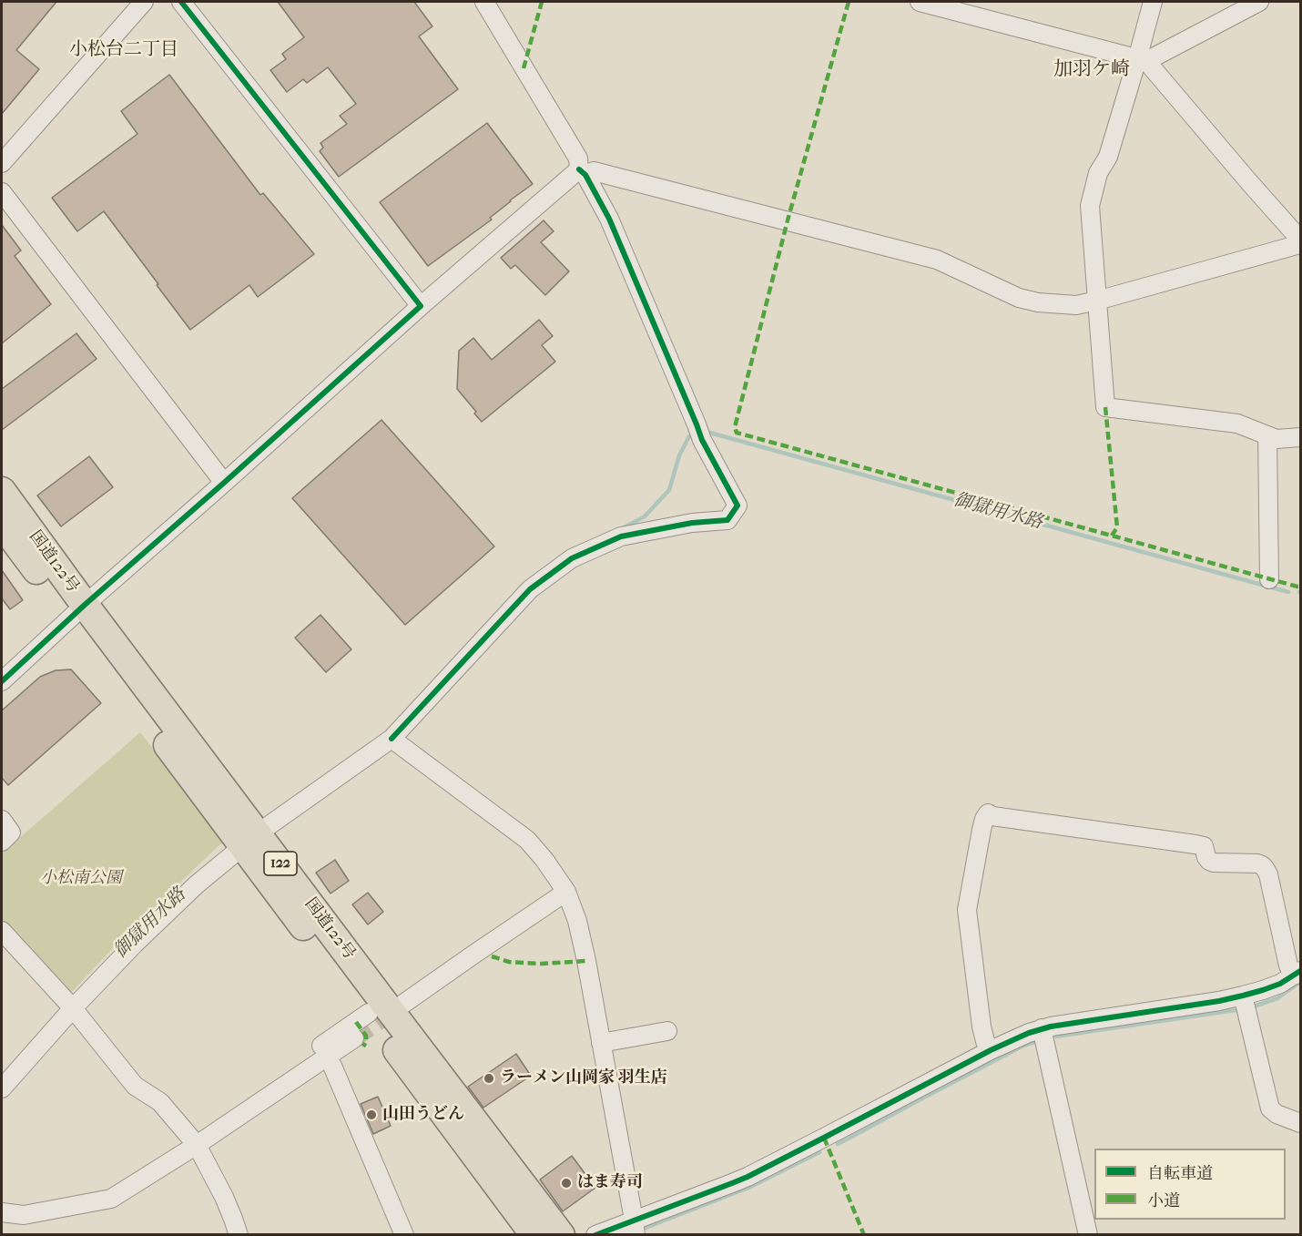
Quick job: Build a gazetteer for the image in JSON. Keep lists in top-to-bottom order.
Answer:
{
  "streets": {
    "highway": ["国道122号", "122"]
  },
  "districts": ["小松台二丁目", "加羽ケ崎"],
  "water": ["御獄用水路"],
  "parks": ["小松南公園"],
  "places": ["ラーメン山岡家 羽生店", "山田うどん", "はま寿司"],
  "legend": ["自転車道", "小道"]
}
